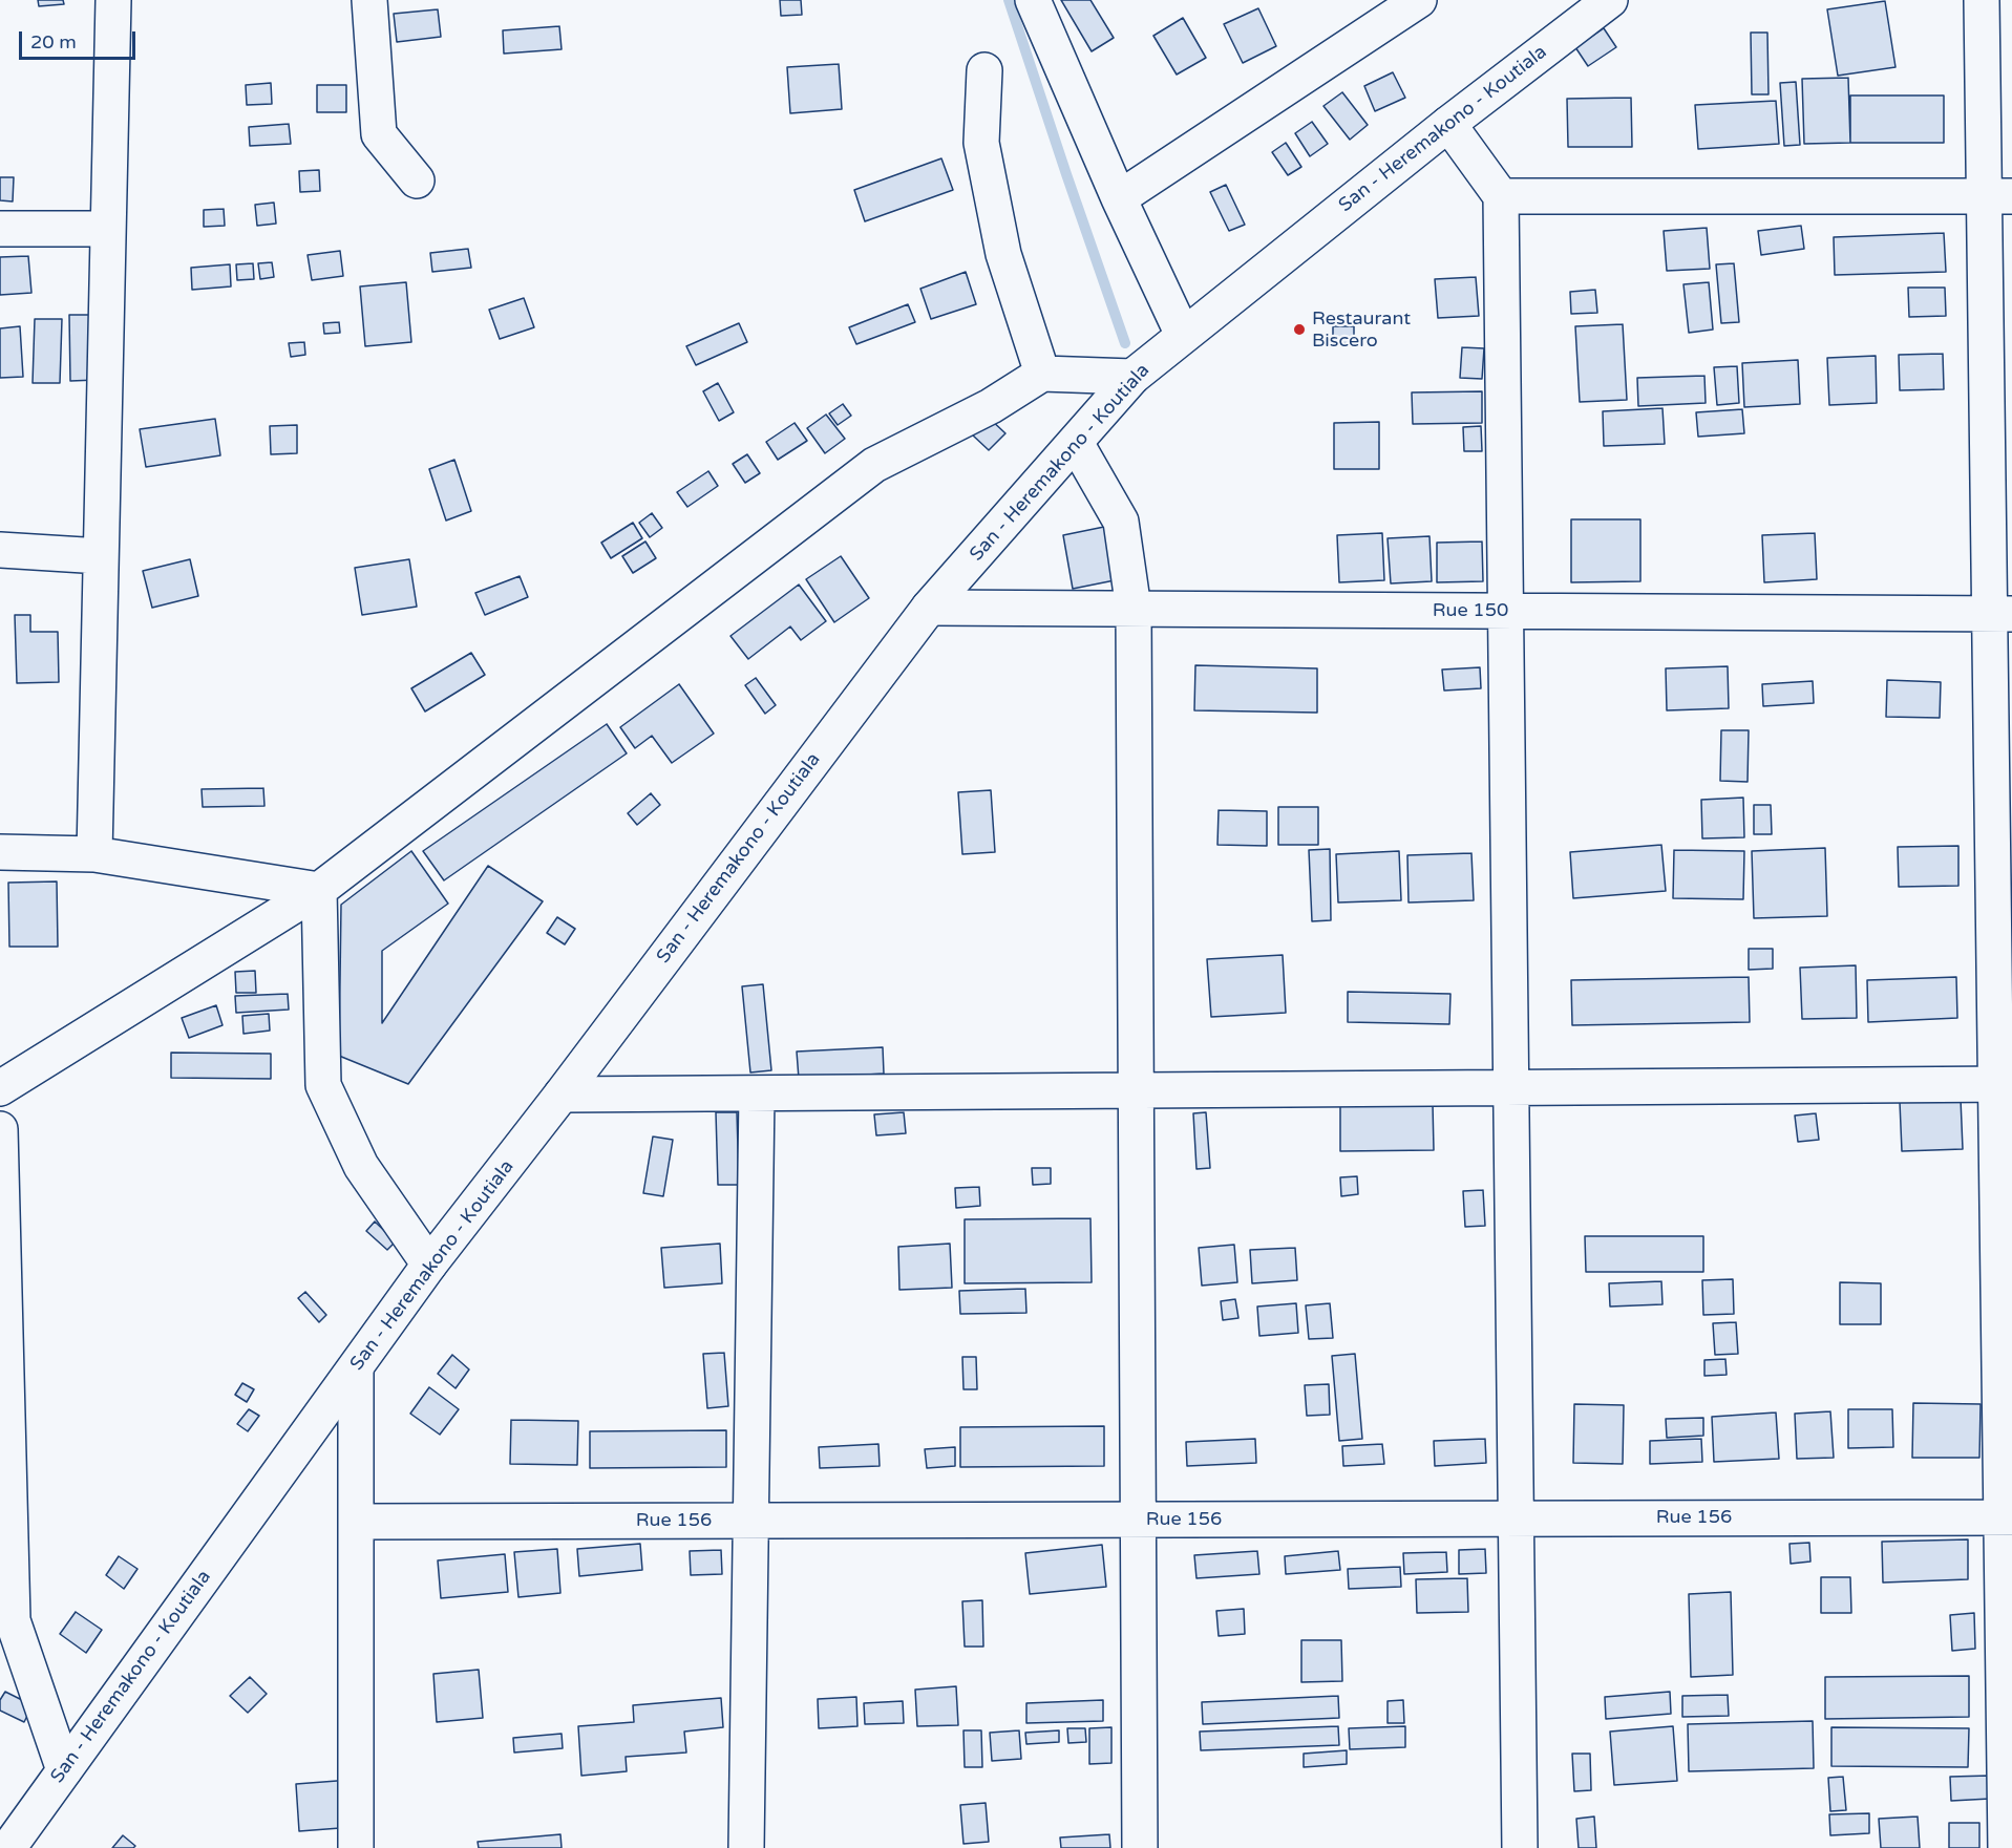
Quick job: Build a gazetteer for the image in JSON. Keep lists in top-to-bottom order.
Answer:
{
  "streets": {
    "street": ["San - Heremakono - Koutiala", "Rue 150", "Rue 156"]
  },
  "crossings": [
    ["San - Heremakono - Koutiala", "Rue 150"]
  ],
  "places": ["Restaurant Biscero"],
  "scale_bar": "20 m"
}
